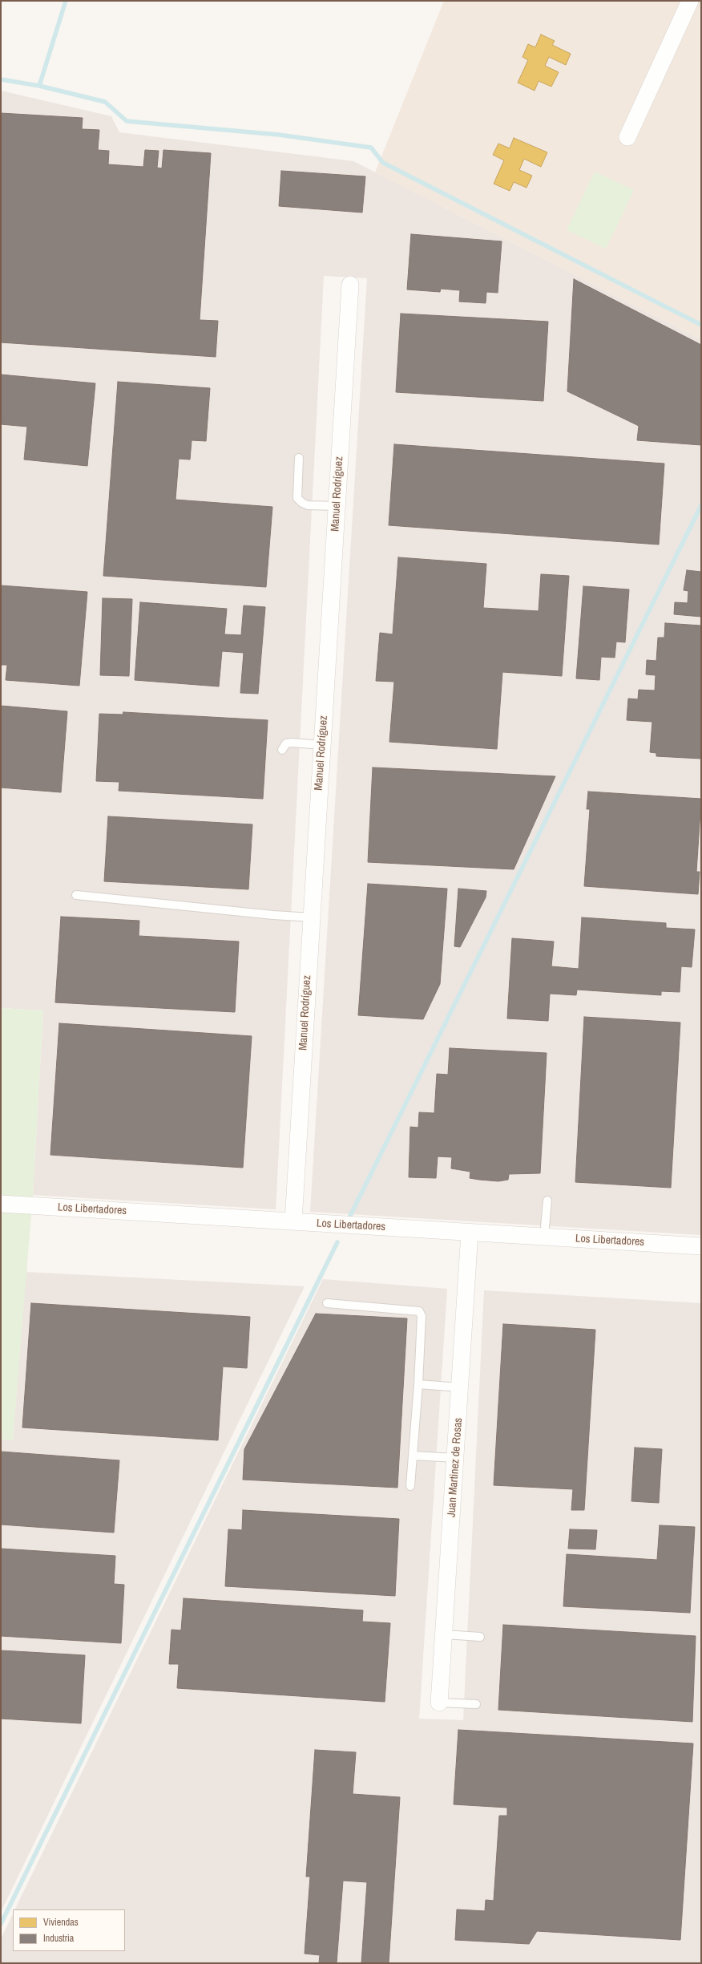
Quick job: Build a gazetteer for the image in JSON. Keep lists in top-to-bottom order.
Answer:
{
  "streets": {
    "street": ["Manuel Rodríguez", "Los Libertadores", "Juan Martinez de Rosas"]
  },
  "crossings": [
    ["Manuel Rodríguez", "Los Libertadores"],
    ["Los Libertadores", "Juan Martinez de Rosas"]
  ],
  "legend": ["Viviendas", "Industria"]
}
